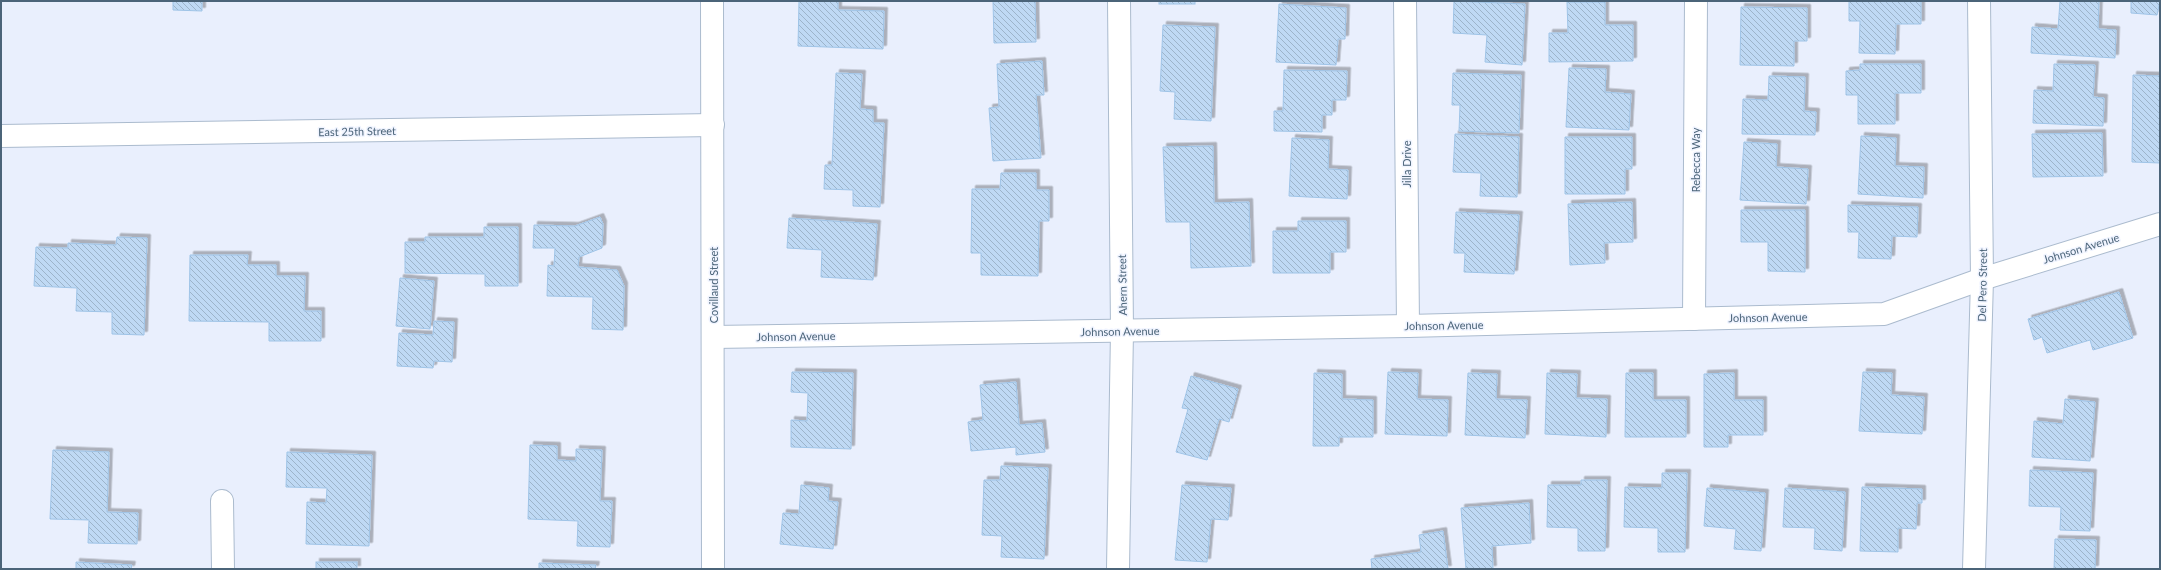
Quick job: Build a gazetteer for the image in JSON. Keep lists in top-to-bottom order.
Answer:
{
  "streets": {
    "street": [
      "East 25th Street",
      "Rebecca Way",
      "Jilla Drive",
      "Johnson Avenue",
      "Covillaud Street",
      "Ahern Street",
      "Del Pero Street"
    ]
  },
  "crossings": [
    ["East 25th Street", "Covillaud Street"],
    ["Rebecca Way", "Johnson Avenue"],
    ["Jilla Drive", "Johnson Avenue"],
    ["Johnson Avenue", "Covillaud Street"],
    ["Johnson Avenue", "Ahern Street"],
    ["Johnson Avenue", "Del Pero Street"]
  ]
}
